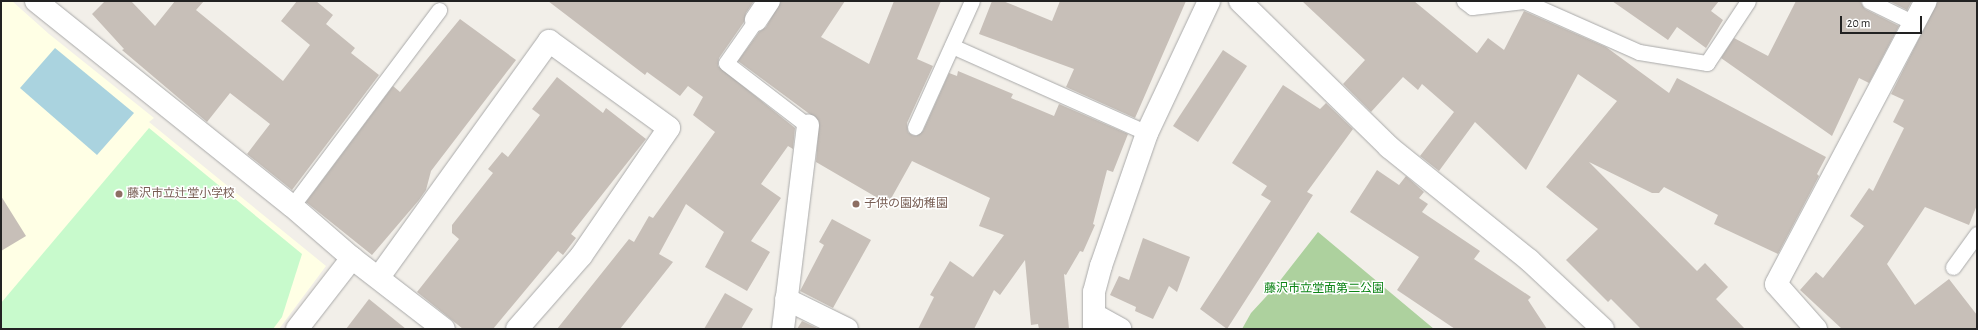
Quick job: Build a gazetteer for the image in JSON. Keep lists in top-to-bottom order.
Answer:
{
  "parks": ["藤沢市立堂面第二公園"],
  "places": ["藤沢市立辻堂小学校", "子供の園幼稚園"],
  "scale_bar": "20 m"
}
